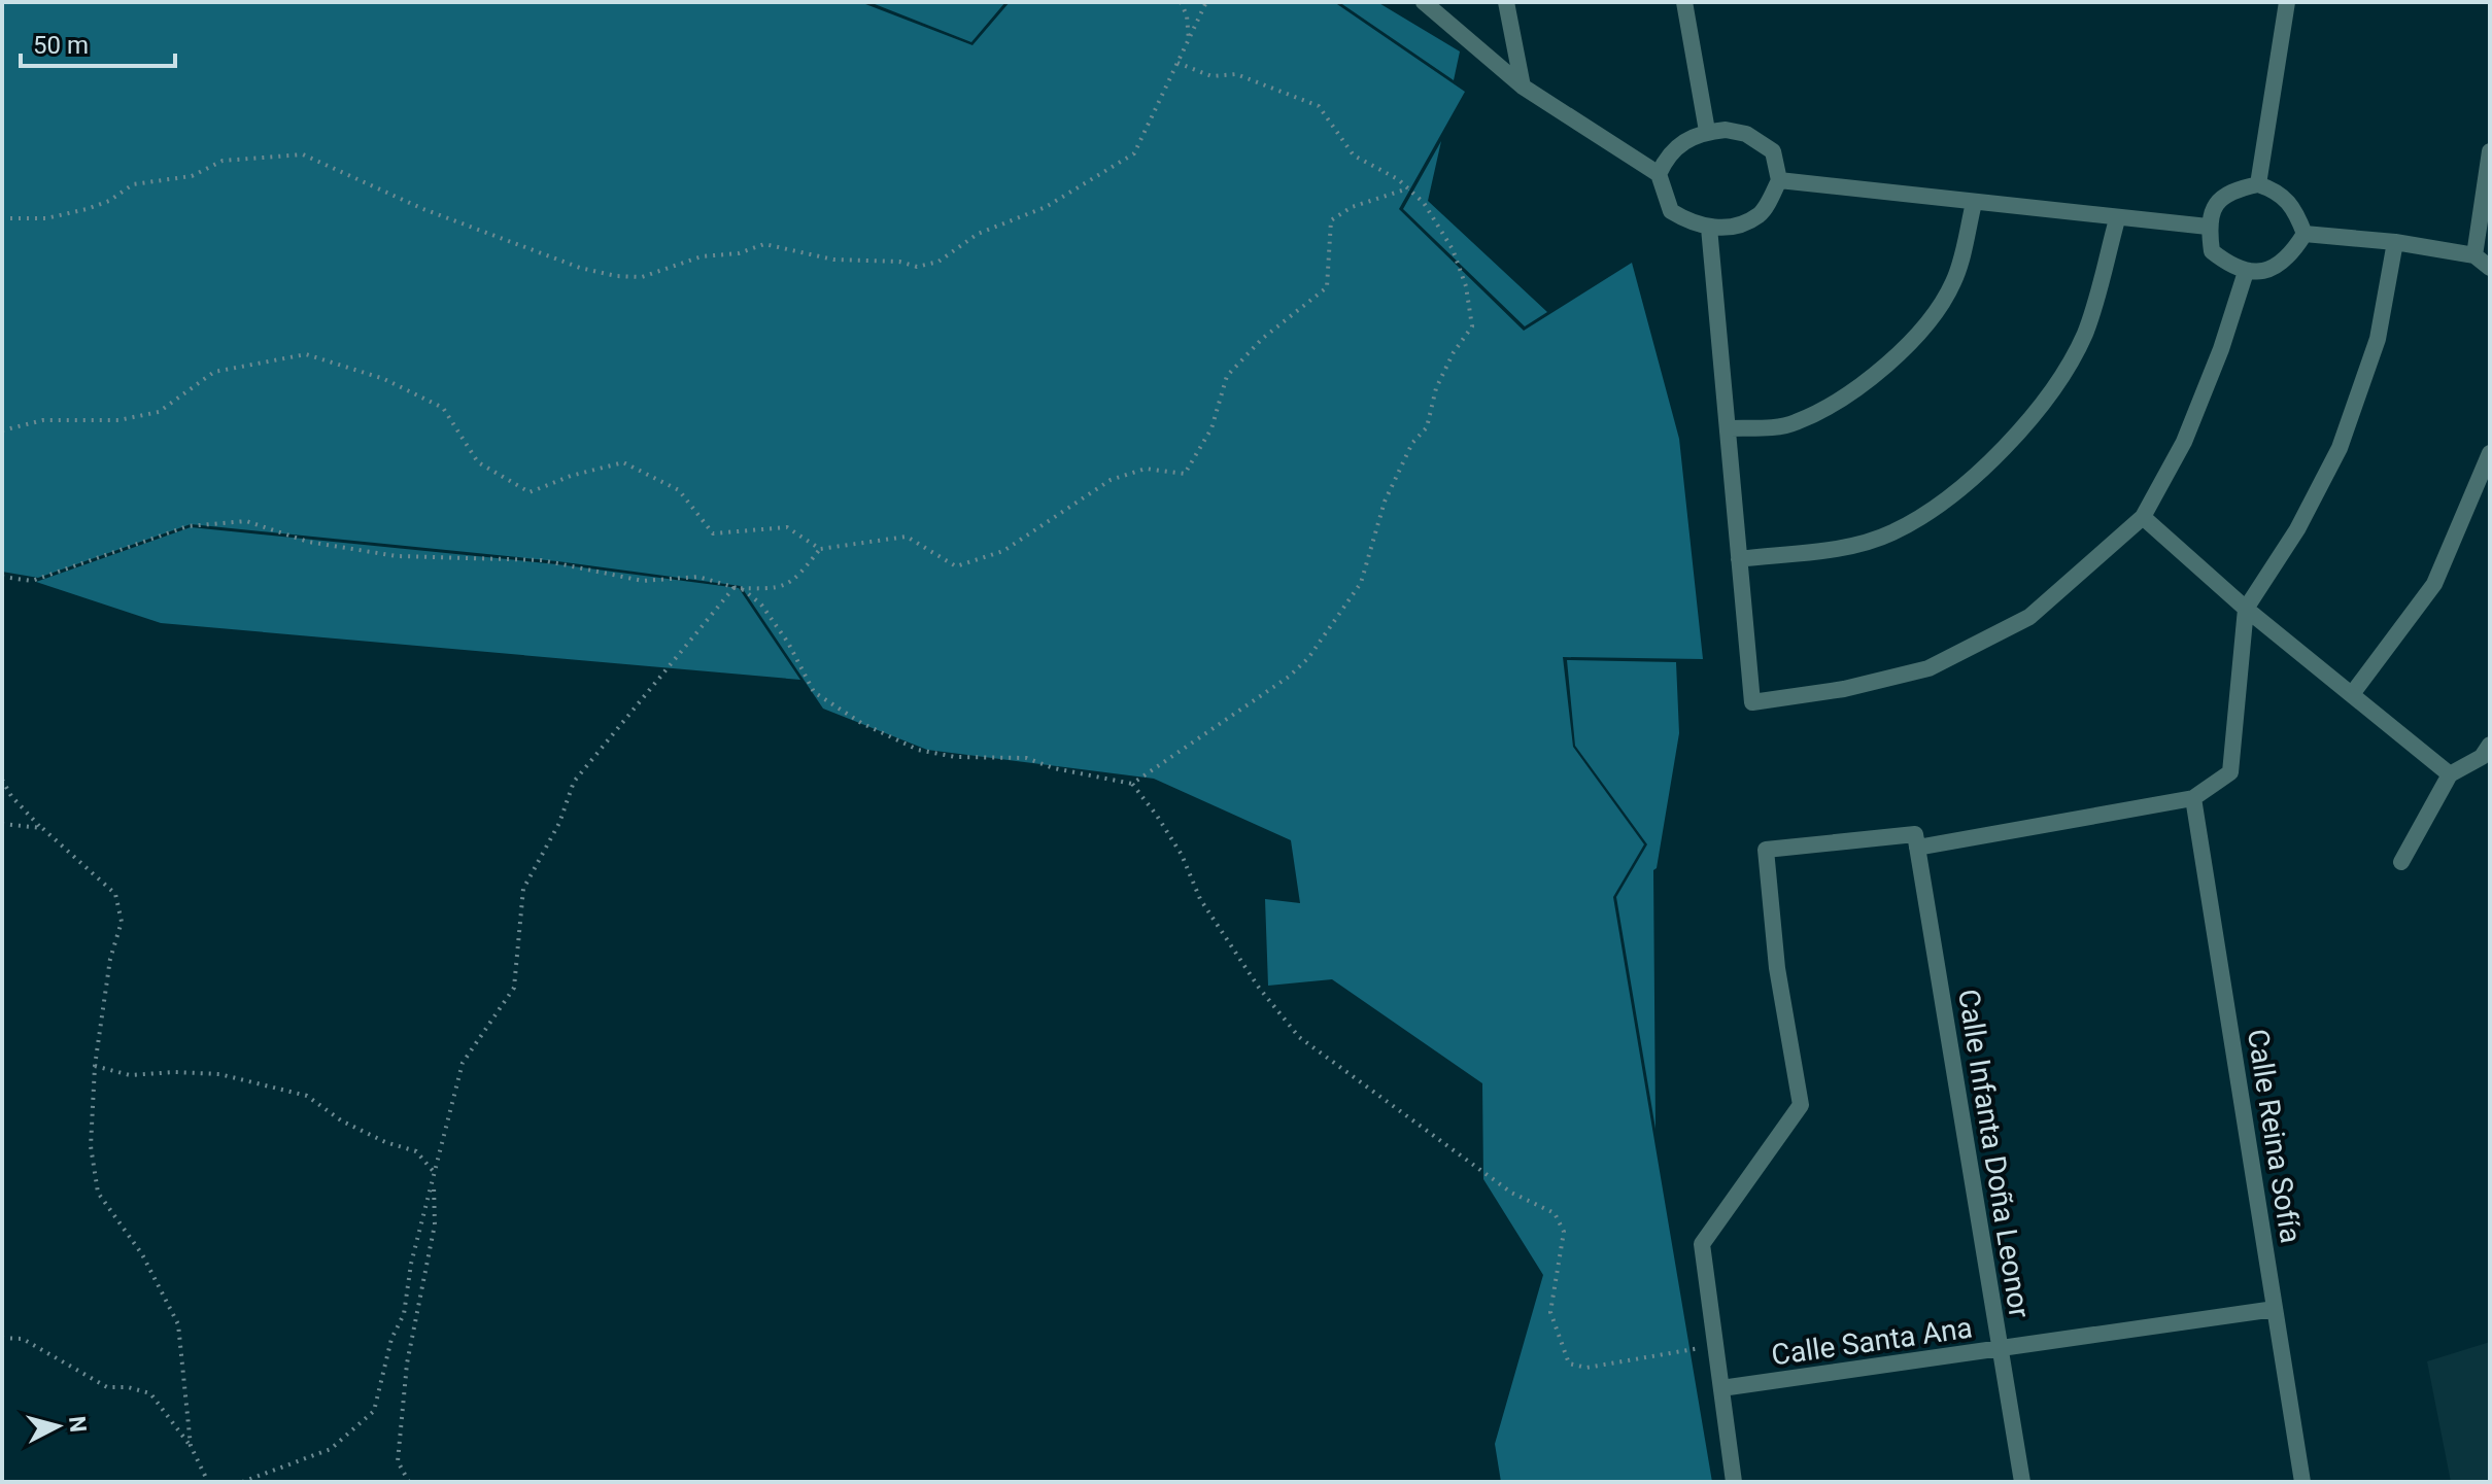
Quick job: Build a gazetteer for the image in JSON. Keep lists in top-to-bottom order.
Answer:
{
  "streets": {
    "street": ["Calle Reina Sofía", "Calle Infanta Doña Leonor", "Calle Santa Ana"]
  },
  "crossings": [
    ["Calle Reina Sofía", "Calle Santa Ana"],
    ["Calle Infanta Doña Leonor", "Calle Santa Ana"]
  ],
  "scale_bar": "50 m",
  "north": "right"
}
